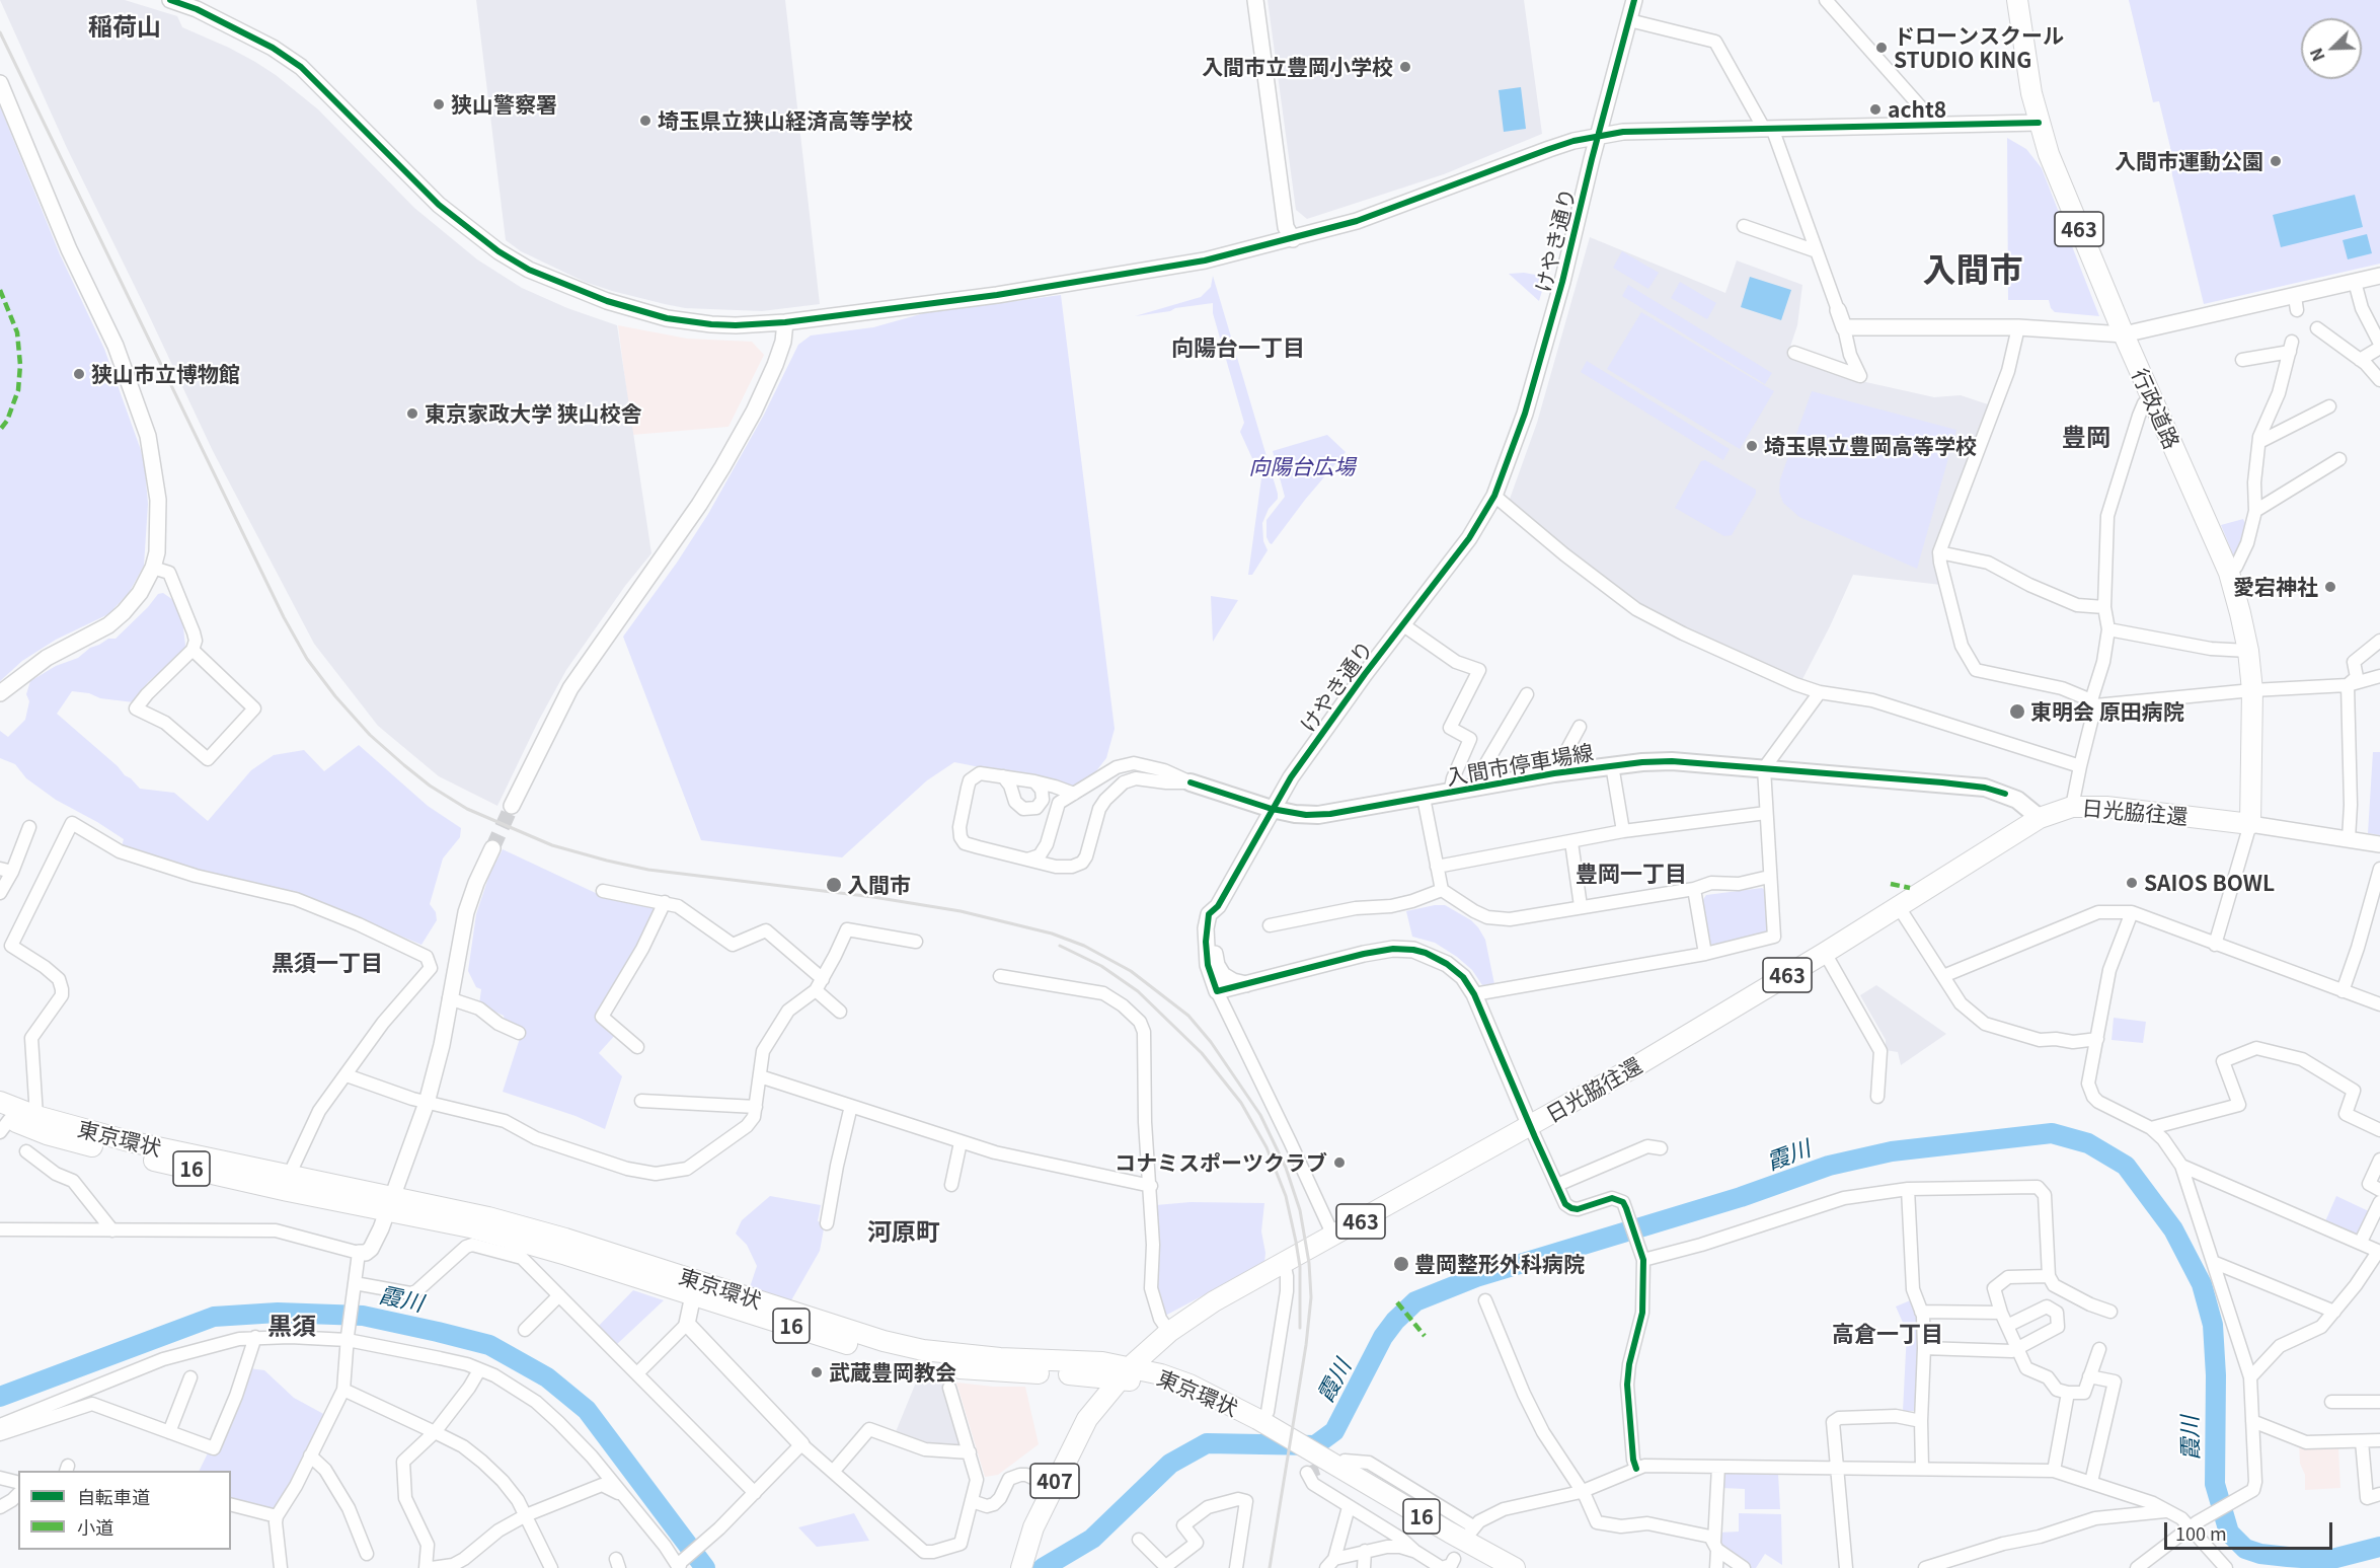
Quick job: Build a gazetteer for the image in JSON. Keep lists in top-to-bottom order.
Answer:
{
  "streets": {
    "highway": [
      "463",
      "行政道路",
      "日光脇往還",
      "東京環状",
      "16",
      "407"
    ],
    "main road": ["入間市停車場線"],
    "street": ["けやき通り"]
  },
  "crossings": [
    ["けやき通り", "入間市停車場線"],
    ["けやき通り", "日光脇往還"],
    ["行政道路", "日光脇往還"],
    ["入間市停車場線", "日光脇往還"],
    ["日光脇往還", "東京環状"]
  ],
  "districts": [
    "稲荷山",
    "入間市",
    "向陽台一丁目",
    "豊岡",
    "豊岡一丁目",
    "黒須一丁目",
    "河原町",
    "黒須",
    "高倉一丁目"
  ],
  "water": ["霞川"],
  "parks": ["向陽台広場"],
  "places": [
    "ドローンスクール STUDIO KING",
    "入間市立豊岡小学校",
    "狭山警察署",
    "acht8",
    "埼玉県立狭山経済高等学校",
    "入間市運動公園",
    "狭山市立博物館",
    "東京家政大学 狭山校舎",
    "埼玉県立豊岡高等学校",
    "愛宕神社",
    "東明会 原田病院",
    "SAIOS BOWL",
    "入間市",
    "コナミスポーツクラブ",
    "豊岡整形外科病院",
    "武蔵豊岡教会"
  ],
  "legend": ["自転車道", "小道"],
  "scale_bar": "100 m",
  "north": "bottom left"
}
